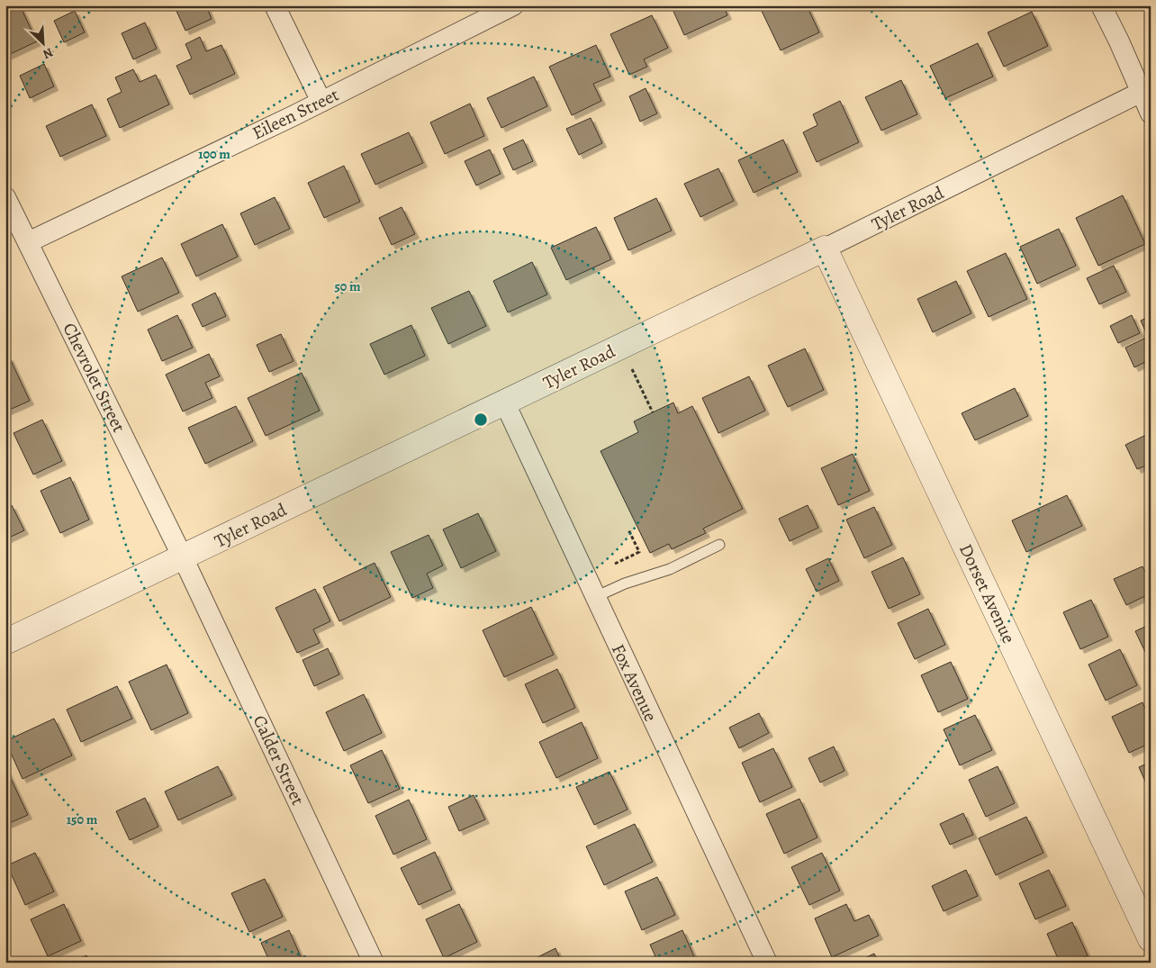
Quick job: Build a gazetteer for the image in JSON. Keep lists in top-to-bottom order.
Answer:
{
  "streets": {
    "street": [
      "Eileen Street",
      "Tyler Road",
      "Chevrolet Street",
      "Dorset Avenue",
      "Fox Avenue",
      "Calder Street"
    ]
  },
  "crossings": [
    ["Eileen Street", "Chevrolet Street"],
    ["Tyler Road", "Chevrolet Street"],
    ["Tyler Road", "Dorset Avenue"],
    ["Tyler Road", "Fox Avenue"],
    ["Tyler Road", "Calder Street"],
    ["Chevrolet Street", "Calder Street"]
  ],
  "north": "bottom right",
  "rings": ["100 m", "50 m", "150 m"]
}
